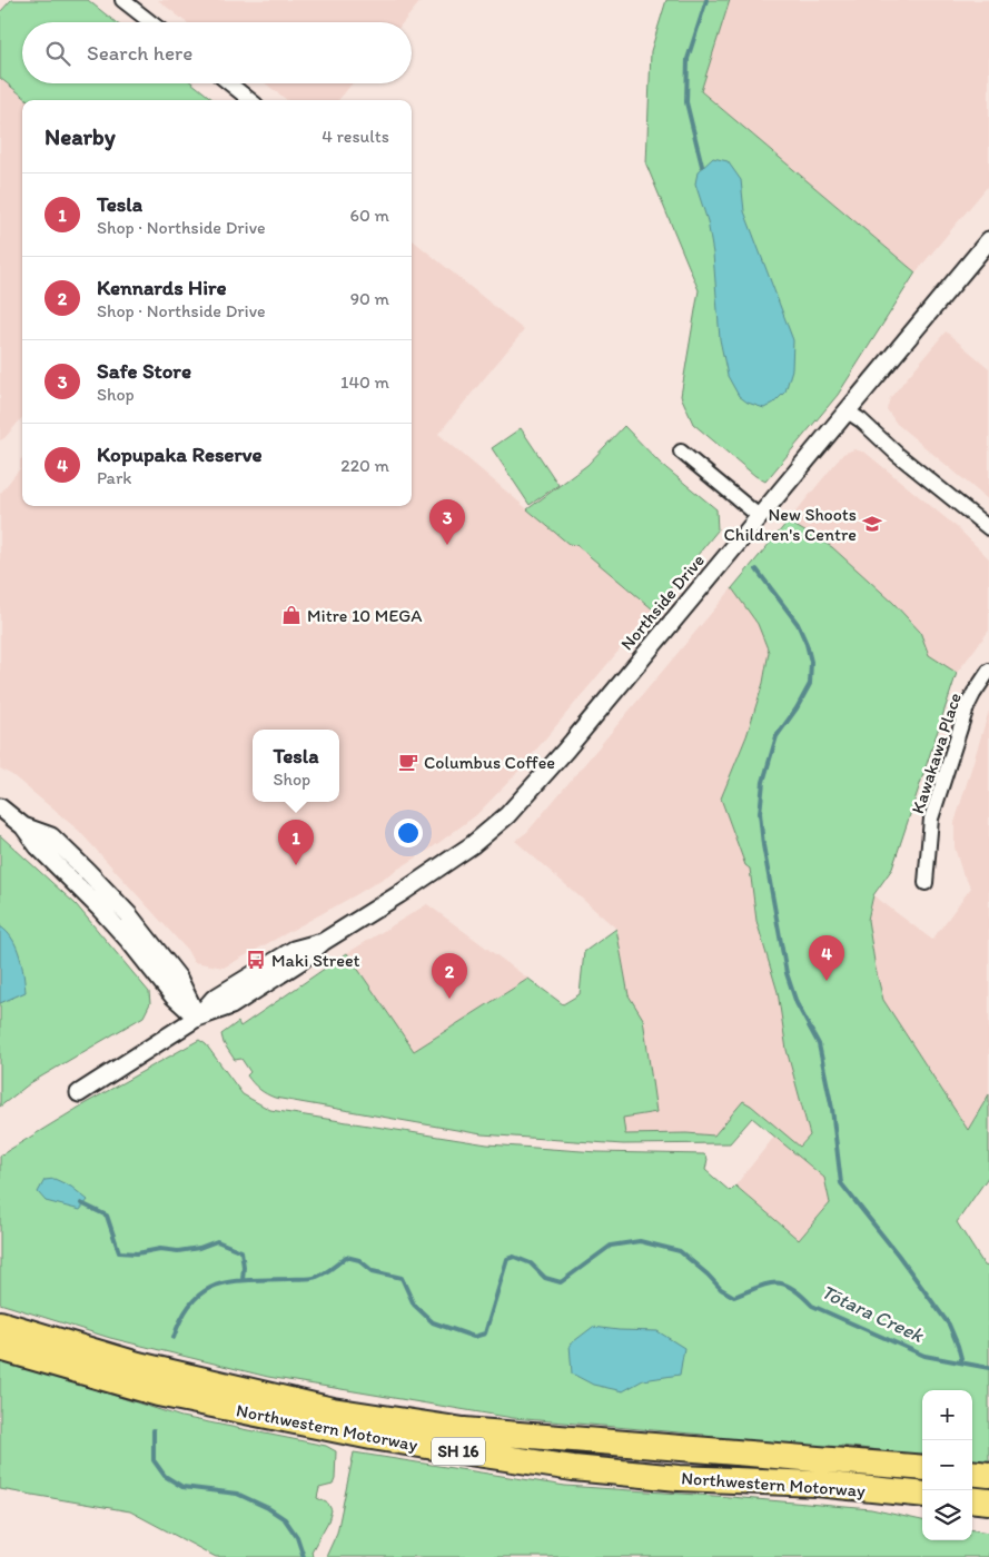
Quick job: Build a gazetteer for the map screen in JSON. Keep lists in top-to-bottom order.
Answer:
{
  "streets": {
    "highway": ["Northwestern Motorway", "SH 16"],
    "street": ["Northside Drive", "Kawakawa Place"]
  },
  "water": ["Tōtara Creek"],
  "places": {
    "school or university": ["New Shoots Children's Centre"],
    "shop": ["Mitre 10 MEGA"],
    "cafe": ["Columbus Coffee"],
    "bus stop": ["Maki Street"]
  },
  "page": {
    "search": "Search here",
    "heading": ["Nearby", "4 results"],
    "list": [
      {
        "mark": "1",
        "name": "Tesla",
        "note": "Shop · Northside Drive",
        "value": "60 m"
      },
      {
        "mark": "2",
        "name": "Kennards Hire",
        "note": "Shop · Northside Drive",
        "value": "90 m"
      },
      {
        "mark": "3",
        "name": "Safe Store",
        "note": "Shop",
        "value": "140 m"
      },
      {
        "mark": "4",
        "name": "Kopupaka Reserve",
        "note": "Park",
        "value": "220 m"
      }
    ],
    "pins": [
      "3",
      "1",
      "4",
      "2"
    ],
    "popup": ["Tesla", "Shop"],
    "map_buttons": ["+", "−"]
  }
}
